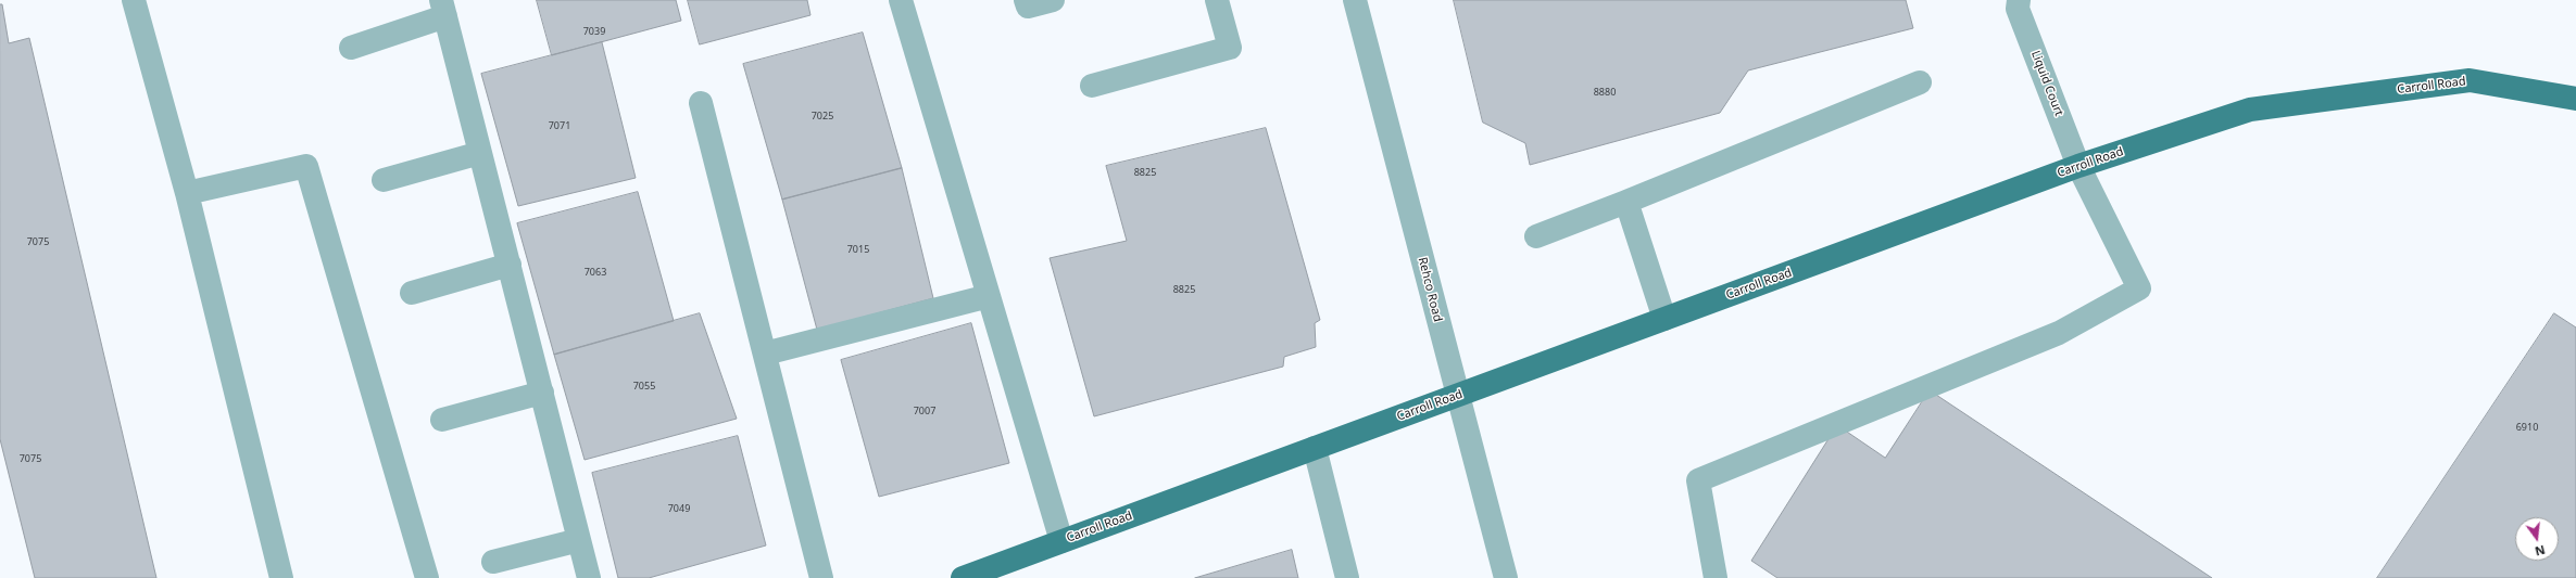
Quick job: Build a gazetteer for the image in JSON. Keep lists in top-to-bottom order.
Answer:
{
  "streets": {
    "main road": ["Carroll Road"],
    "street": ["Liquid Court", "Rehco Road"]
  },
  "crossings": [
    ["Liquid Court", "Carroll Road"],
    ["Carroll Road", "Rehco Road"]
  ],
  "house_numbers": [
    "7039",
    "8880",
    "7025",
    "7071",
    "8825",
    "7075",
    "7015",
    "7063",
    "8825",
    "7055",
    "7007",
    "6910",
    "7075",
    "7049"
  ],
  "north": "bottom"
}
